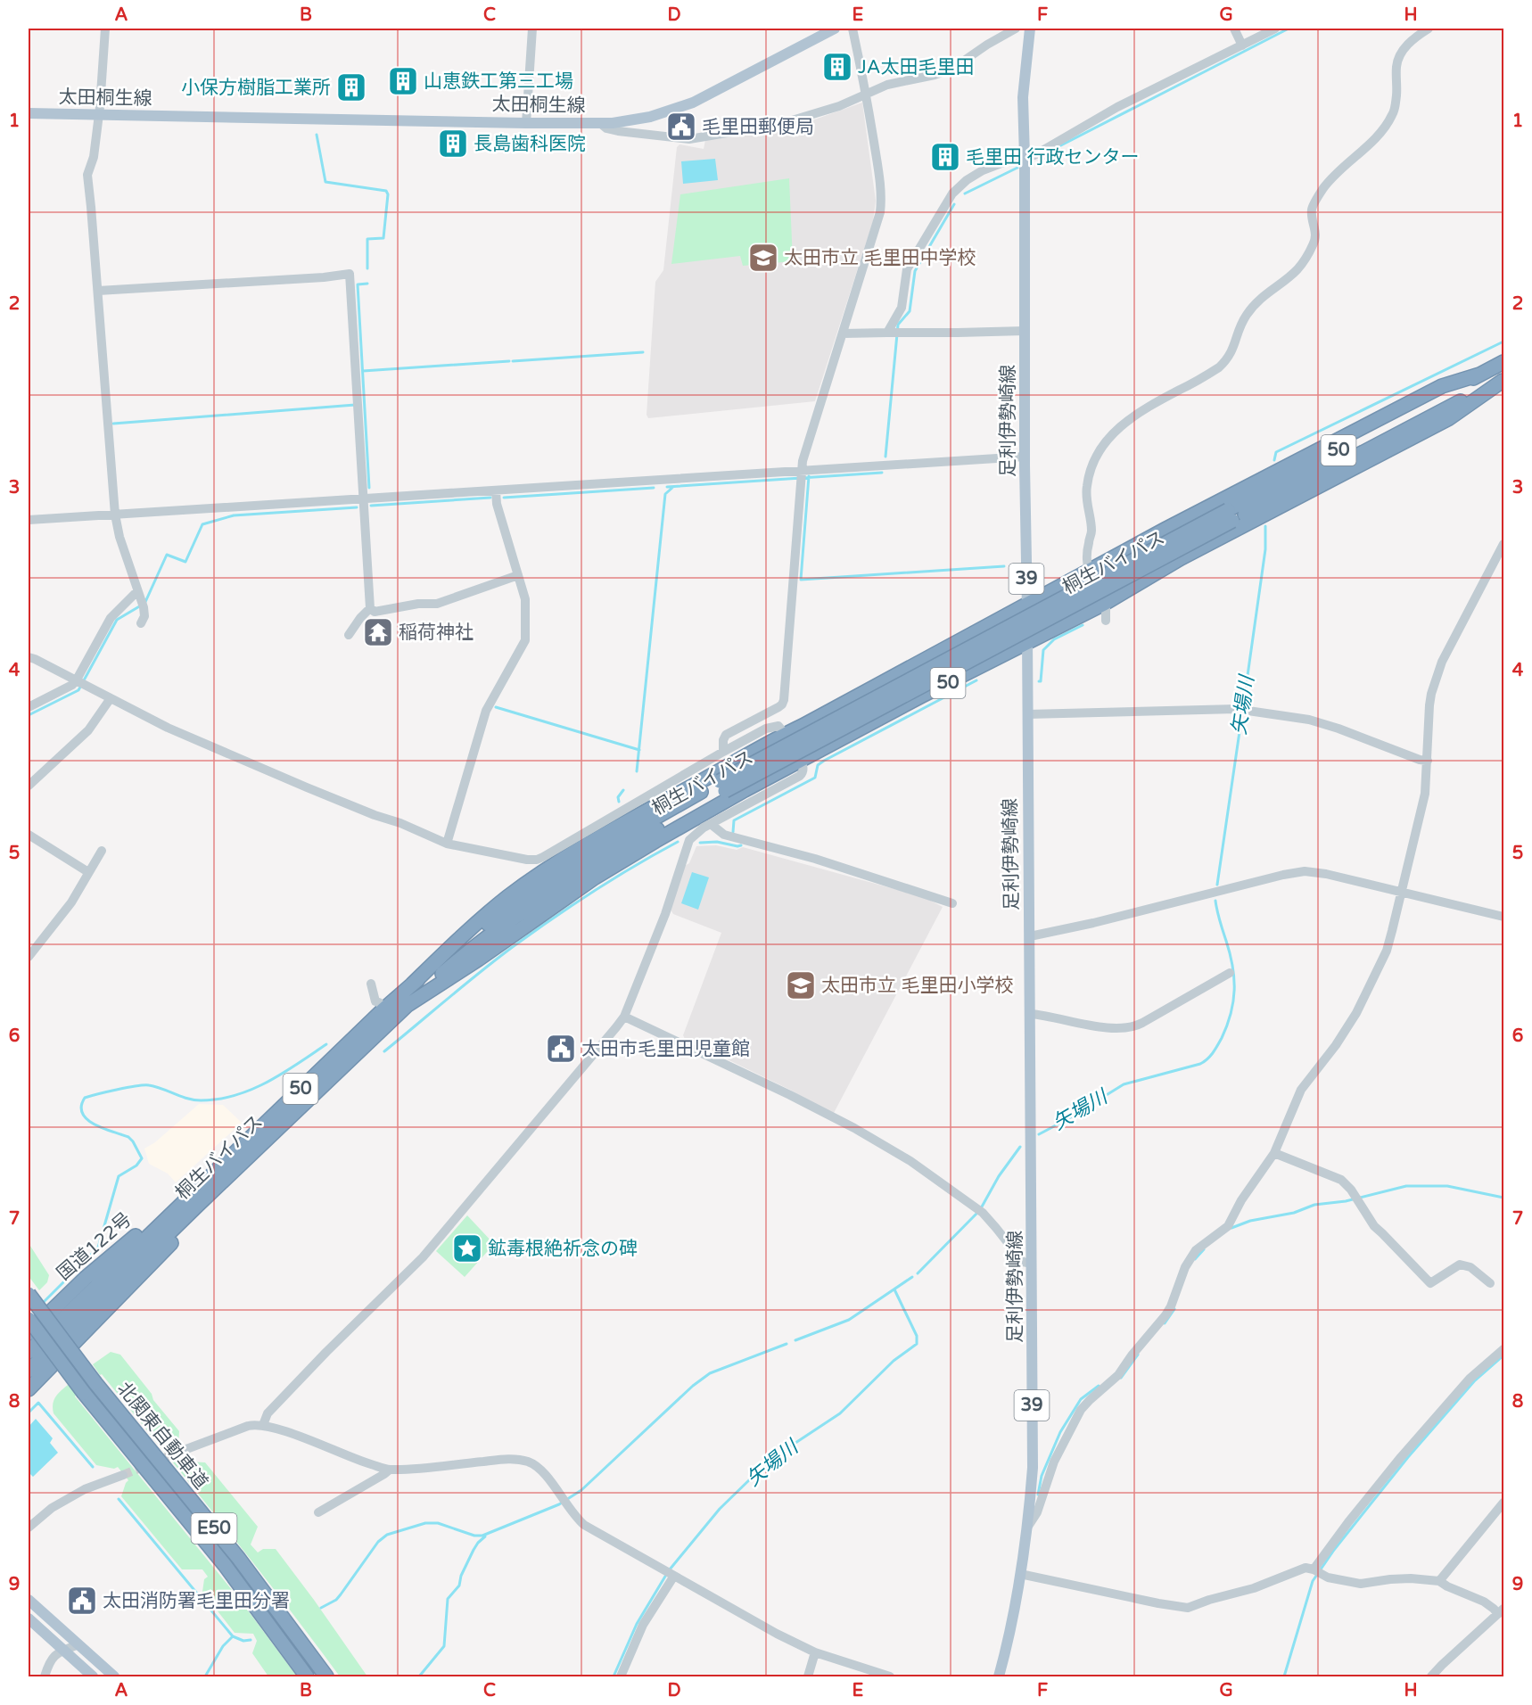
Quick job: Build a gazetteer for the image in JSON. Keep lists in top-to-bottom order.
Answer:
{
  "streets": {
    "highway": [
      "50",
      "桐生バイパス",
      "国道122号",
      "北関東自動車道",
      "E50"
    ],
    "main road": ["太田桐生線", "足利伊勢崎線", "39"]
  },
  "crossings": [
    ["足利伊勢崎線", "50"],
    ["50", "桐生バイパス"],
    ["50", "国道122号"],
    ["桐生バイパス", "国道122号"]
  ],
  "water": ["矢場川"],
  "places": {
    "building": [
      "JA太田毛里田",
      "山恵鉄工第三工場",
      "小保方樹脂工業所",
      "長島歯科医院",
      "毛里田 行政センター"
    ],
    "public building": ["毛里田郵便局", "太田市毛里田児童館", "太田消防署毛里田分署"],
    "school or university": ["太田市立 毛里田中学校", "太田市立 毛里田小学校"],
    "temple": ["稲荷神社"],
    "place": ["鉱毒根絶祈念の碑"]
  },
  "grid": {
    "columns": [
      "A",
      "B",
      "C",
      "D",
      "E",
      "F",
      "G",
      "H"
    ],
    "rows": [
      "1",
      "2",
      "3",
      "4",
      "5",
      "6",
      "7",
      "8",
      "9"
    ]
  }
}
